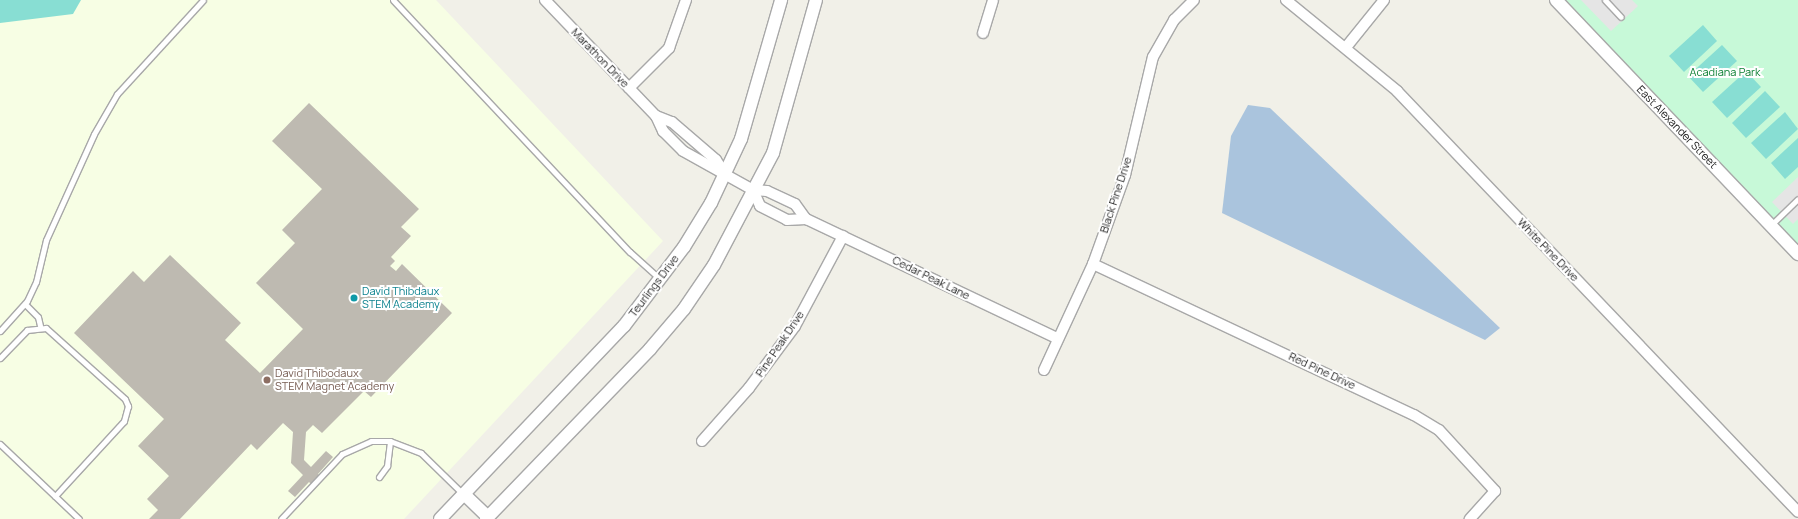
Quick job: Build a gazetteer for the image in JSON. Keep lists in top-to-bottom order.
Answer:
{
  "streets": {
    "street": [
      "Marathon Drive",
      "East Alexander Street",
      "Black Pine Drive",
      "White Pine Drive",
      "Cedar Peak Lane",
      "Teurlings Drive",
      "Pine Peak Drive",
      "Red Pine Drive"
    ]
  },
  "crossings": [
    ["Marathon Drive", "Teurlings Drive"],
    ["Black Pine Drive", "Cedar Peak Lane"],
    ["Black Pine Drive", "Red Pine Drive"],
    ["Cedar Peak Lane", "Pine Peak Drive"]
  ],
  "parks": ["Acadiana Park"],
  "places": ["David Thibdaux STEM Academy", "David Thibodaux STEM Magnet Academy"]
}
